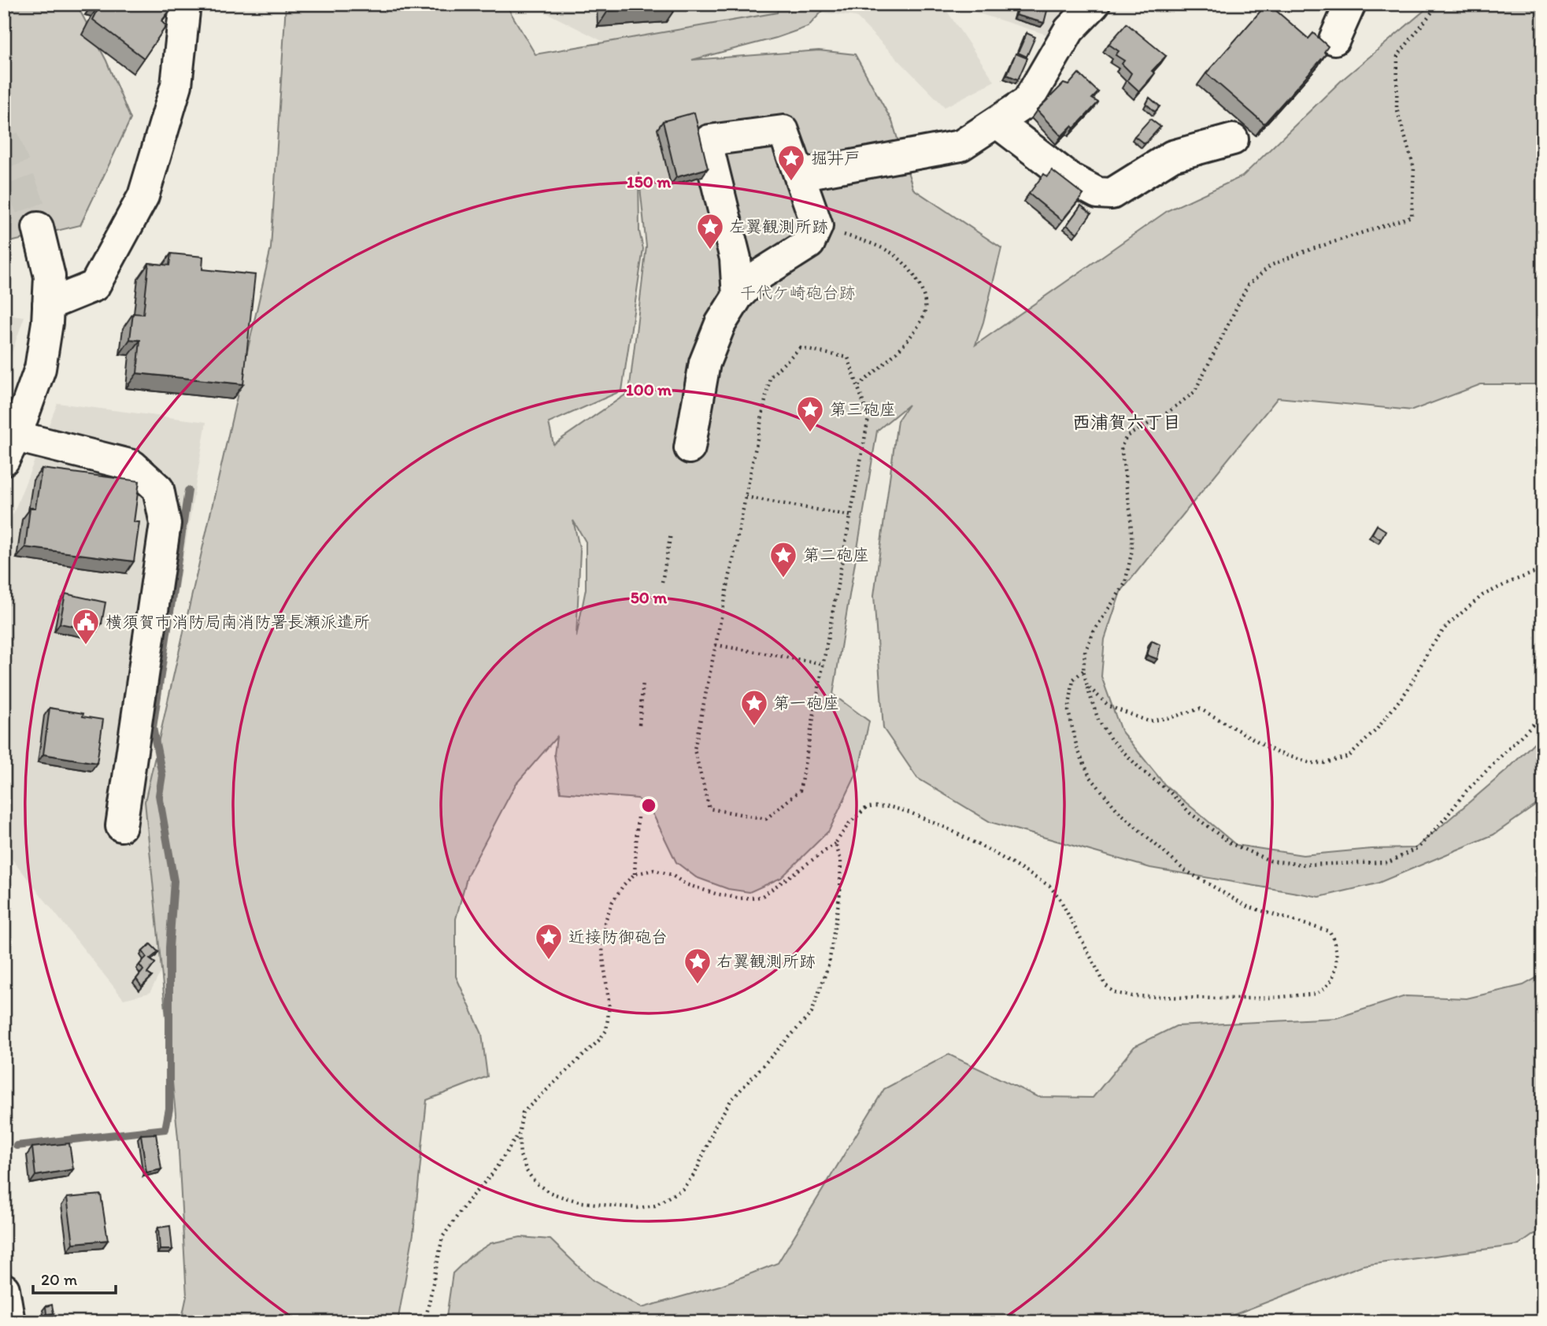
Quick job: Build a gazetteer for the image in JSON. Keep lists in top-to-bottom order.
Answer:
{
  "districts": ["西浦賀六丁目"],
  "parks": ["千代ケ崎砲台跡"],
  "places": {
    "place": [
      "掘井戸",
      "左翼観測所跡",
      "第三砲座",
      "第二砲座",
      "第一砲座",
      "近接防御砲台",
      "右翼観測所跡"
    ],
    "public building": ["横須賀市消防局南消防署長瀬派遣所"]
  },
  "scale_bar": "20 m",
  "rings": ["150 m", "100 m", "50 m"]
}
